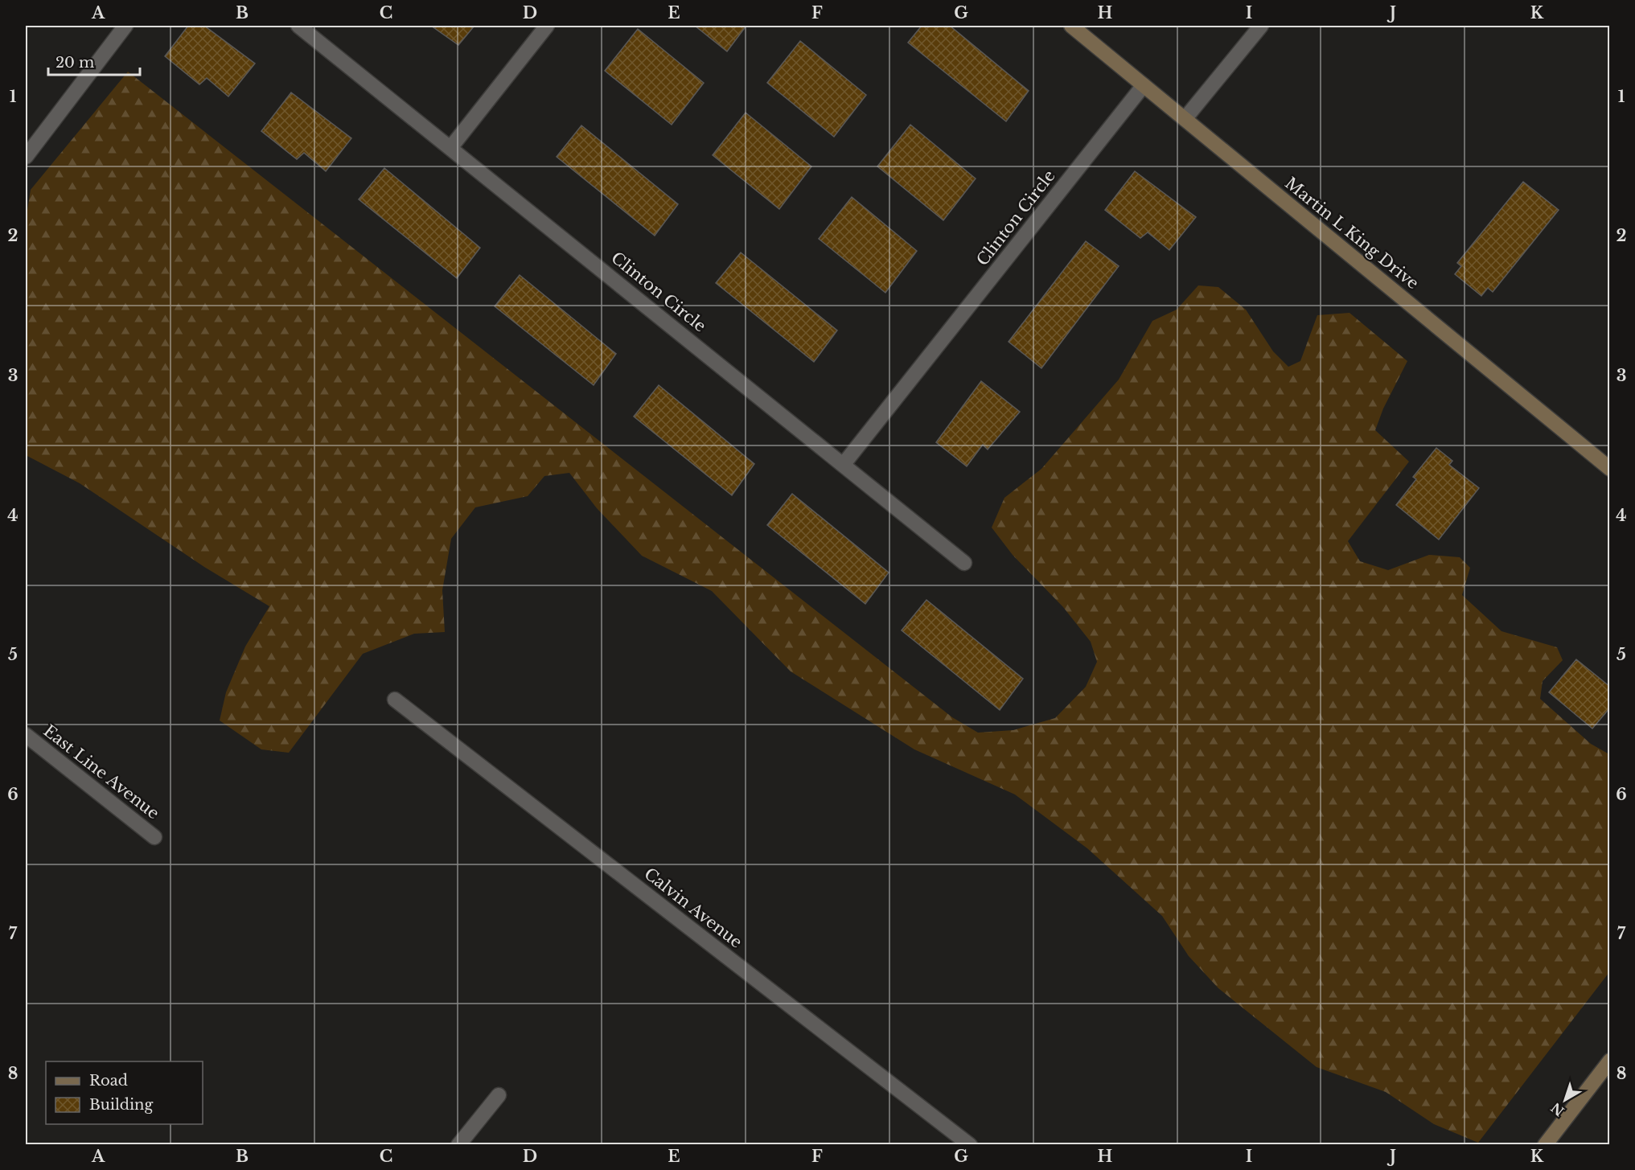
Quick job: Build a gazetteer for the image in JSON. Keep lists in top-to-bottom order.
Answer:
{
  "streets": {
    "main road": ["Martin L King Drive"],
    "street": ["Clinton Circle", "East Line Avenue", "Calvin Avenue"]
  },
  "crossings": [
    ["Clinton Circle", "Martin L King Drive"]
  ],
  "legend": ["Road", "Building"],
  "scale_bar": "20 m",
  "north": "bottom left",
  "grid": {
    "columns": [
      "A",
      "B",
      "C",
      "D",
      "E",
      "F",
      "G",
      "H",
      "I",
      "J",
      "K"
    ],
    "rows": [
      "1",
      "2",
      "3",
      "4",
      "5",
      "6",
      "7",
      "8"
    ]
  }
}
